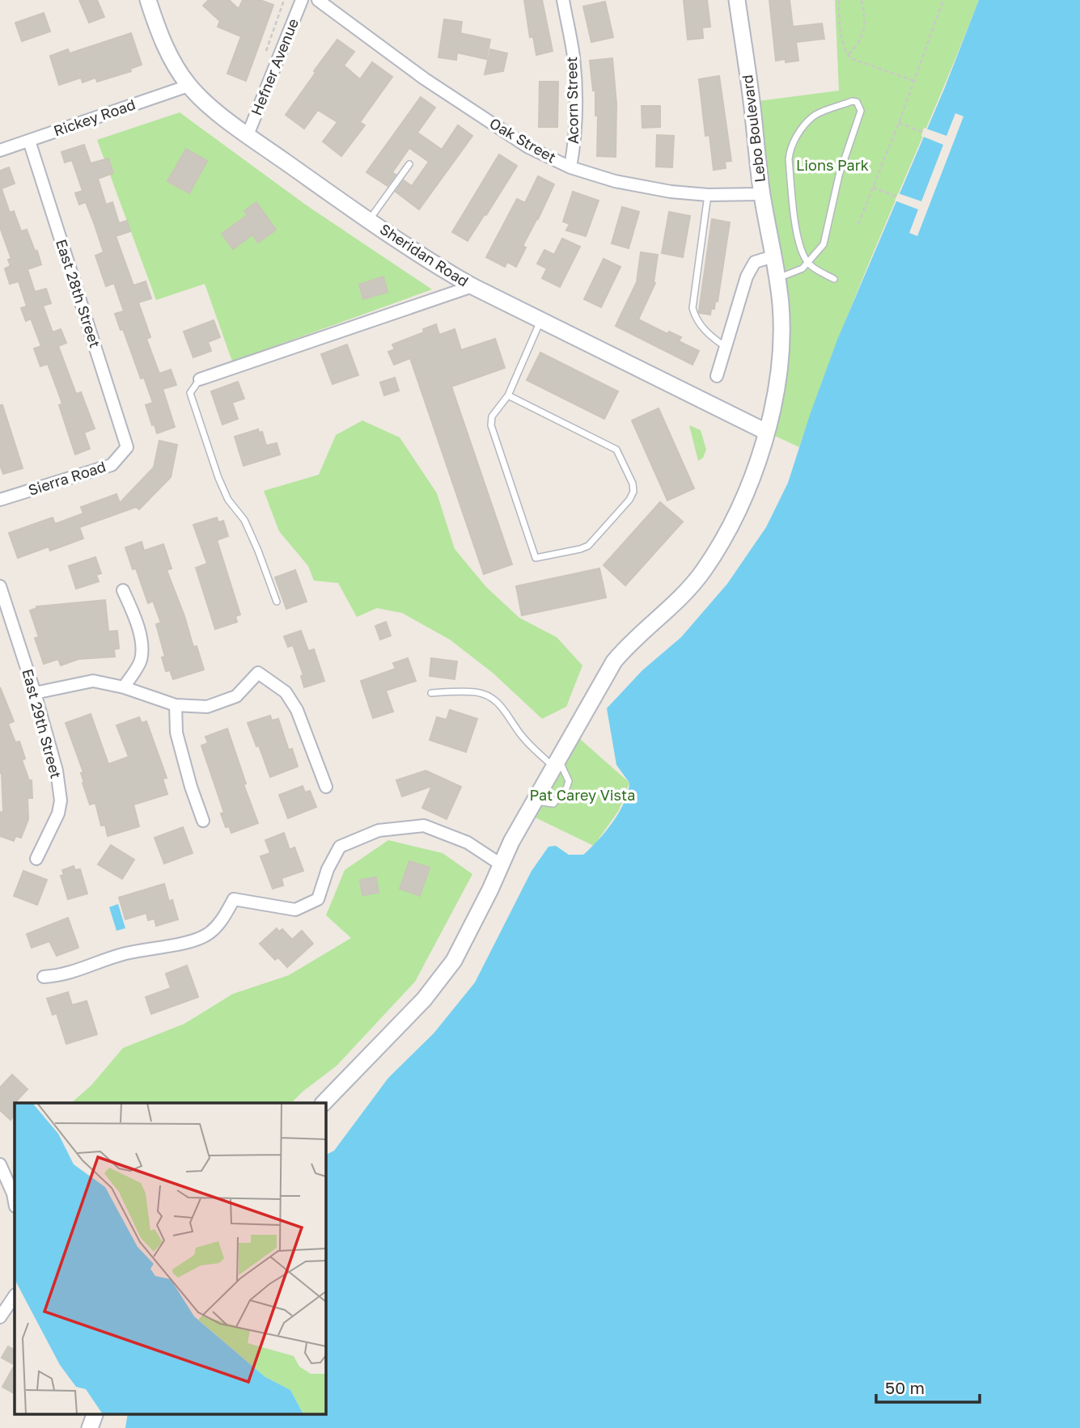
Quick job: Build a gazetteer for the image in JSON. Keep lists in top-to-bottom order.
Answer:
{
  "streets": {
    "main road": ["Lebo Boulevard", "Sheridan Road"],
    "street": [
      "Hefner Avenue",
      "Acorn Street",
      "Rickey Road",
      "Oak Street",
      "East 28th Street",
      "Sierra Road",
      "East 29th Street"
    ]
  },
  "crossings": [
    ["Hefner Avenue", "Sheridan Road"],
    ["Acorn Street", "Oak Street"],
    ["Rickey Road", "Sheridan Road"],
    ["Rickey Road", "East 28th Street"],
    ["Lebo Boulevard", "Oak Street"],
    ["Lebo Boulevard", "Sheridan Road"],
    ["East 28th Street", "Sierra Road"]
  ],
  "parks": ["Lions Park", "Pat Carey Vista"],
  "scale_bar": "50 m"
}
